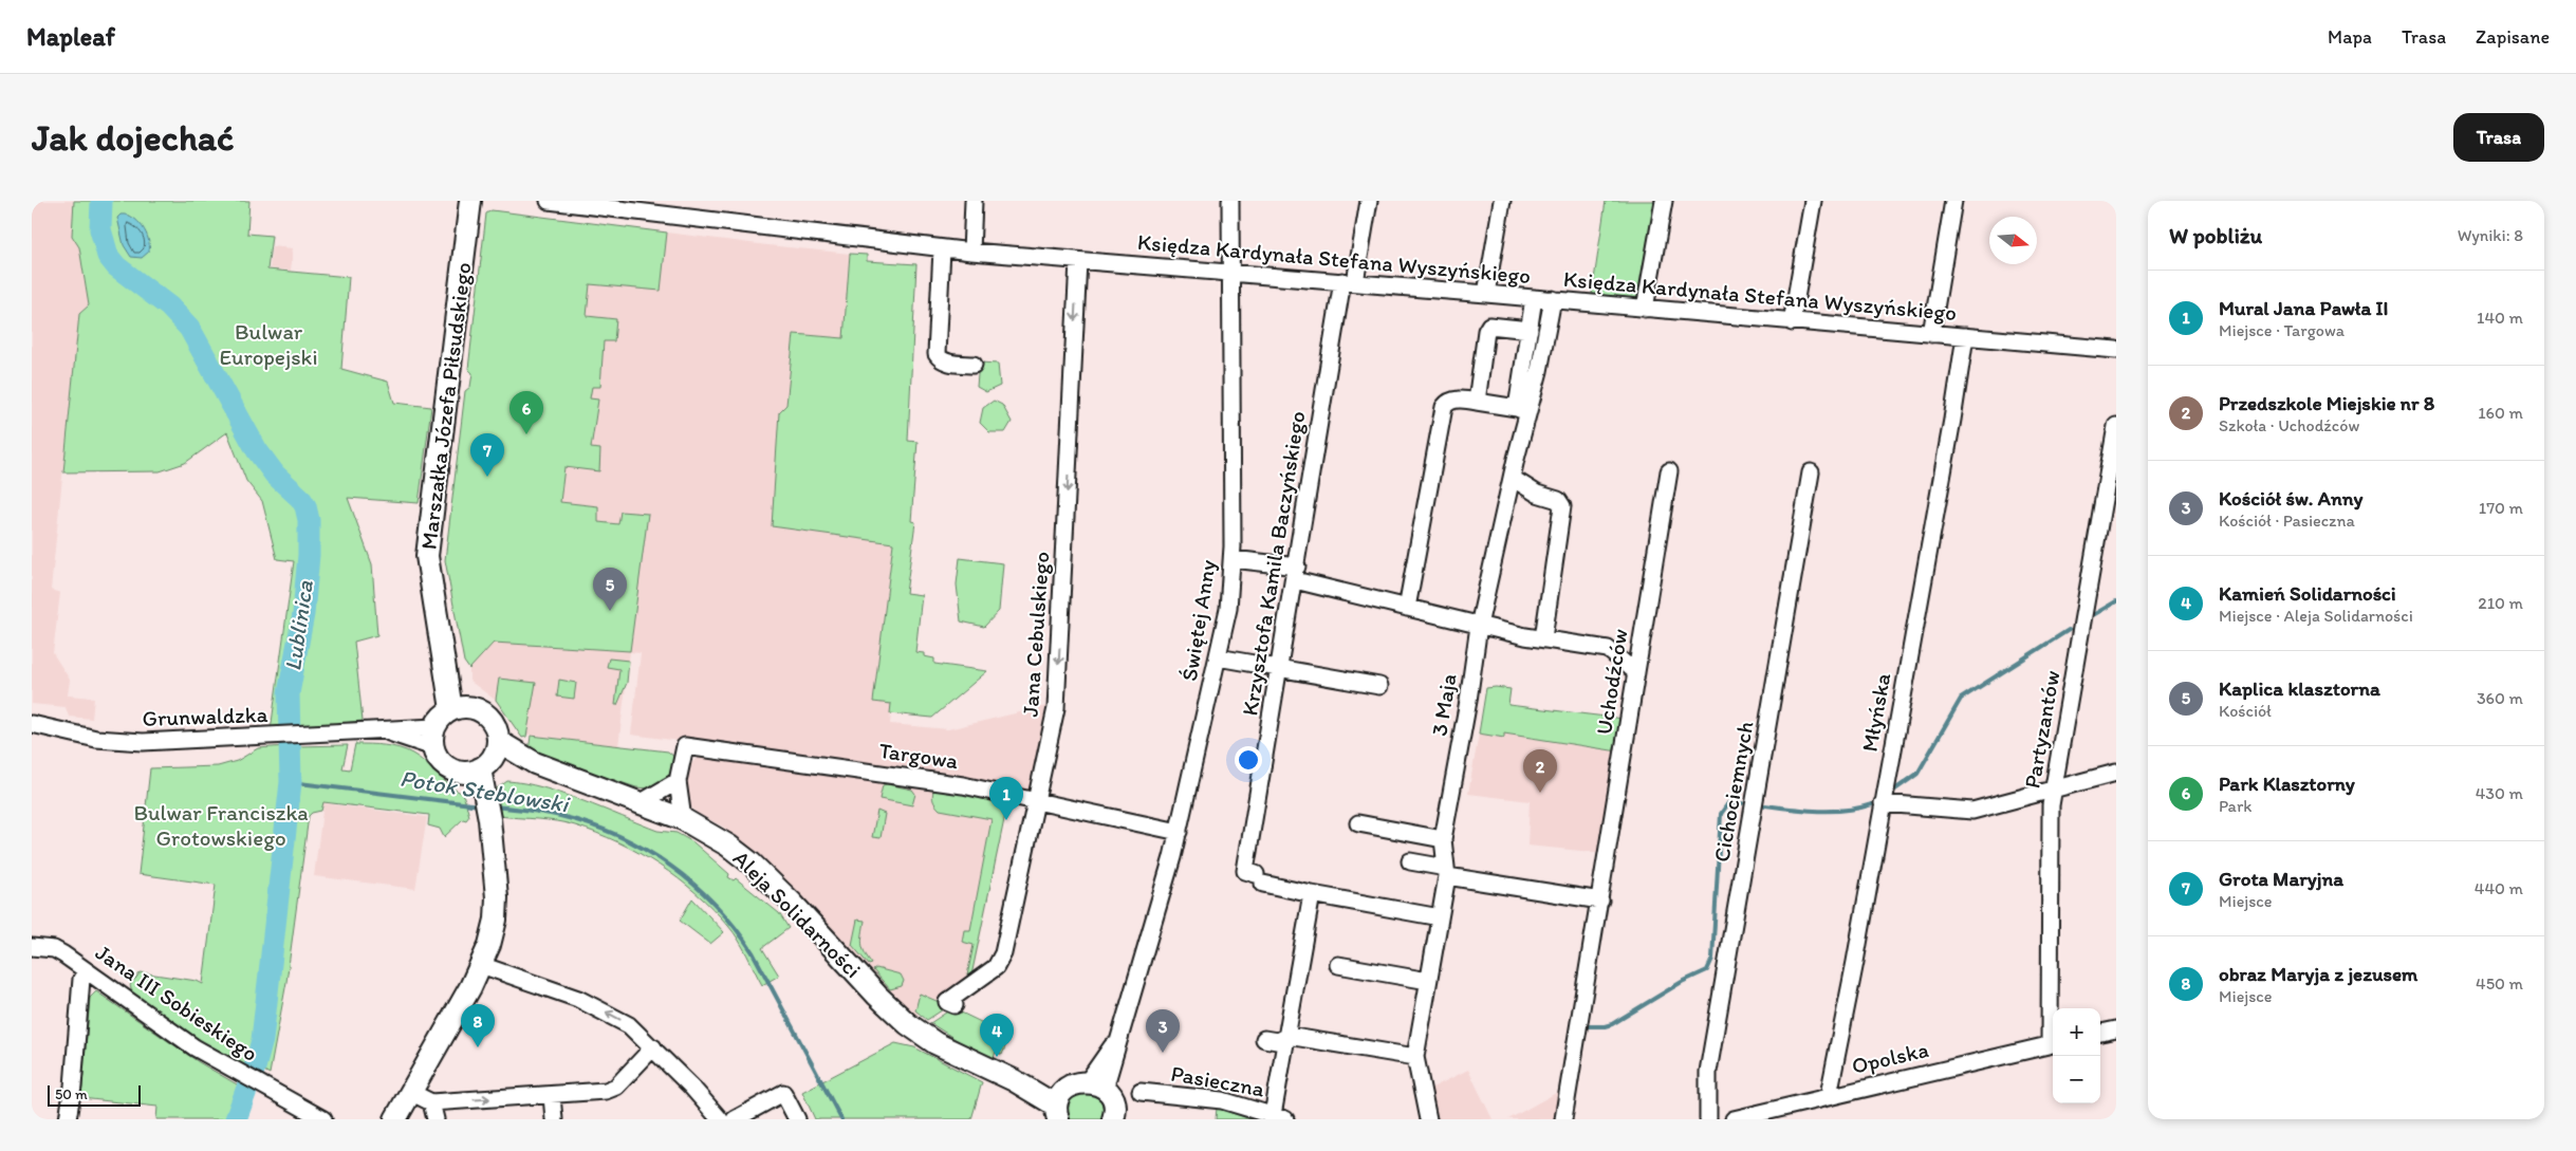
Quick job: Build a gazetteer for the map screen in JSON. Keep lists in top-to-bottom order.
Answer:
{
  "streets": {
    "main road": ["Marszałka Józefa Piłsudskiego", "Aleja Solidarności"],
    "street": [
      "Księdza Kardynała Stefana Wyszyńskiego",
      "Krzysztofa Kamila Baczyńskiego",
      "Świętej Anny",
      "Jana Cebulskiego",
      "Uchodźców",
      "3 Maja",
      "Młyńska",
      "Grunwaldzka",
      "Partyzantów",
      "Targowa",
      "Cichociemnych",
      "Jana III Sobieskiego",
      "Opolska",
      "Pasieczna"
    ]
  },
  "crossings": [
    ["Księdza Kardynała Stefana Wyszyńskiego", "Krzysztofa Kamila Baczyńskiego"],
    ["Księdza Kardynała Stefana Wyszyńskiego", "Świętej Anny"],
    ["Księdza Kardynała Stefana Wyszyńskiego", "Jana Cebulskiego"],
    ["Księdza Kardynała Stefana Wyszyńskiego", "3 Maja"],
    ["Księdza Kardynała Stefana Wyszyńskiego", "Młyńska"],
    ["Marszałka Józefa Piłsudskiego", "Grunwaldzka"],
    ["Marszałka Józefa Piłsudskiego", "Aleja Solidarności"],
    ["Świętej Anny", "Targowa"],
    ["Jana Cebulskiego", "Targowa"],
    ["Młyńska", "Opolska"],
    ["Grunwaldzka", "Aleja Solidarności"],
    ["Partyzantów", "Opolska"],
    ["Targowa", "Aleja Solidarności"]
  ],
  "one_way": ["Jana Cebulskiego"],
  "water": ["Lublinica", "Potok Steblowski"],
  "parks": ["Bulwar Europejski", "Bulwar Franciszka Grotowskiego"],
  "scale_bar": "50 m",
  "north": "right",
  "page": {
    "header": "Mapleaf",
    "nav": ["Mapa", "Trasa", "Zapisane"],
    "buttons": "Trasa",
    "title": "Jak dojechać",
    "heading": ["W pobliżu", "Wyniki: 8"],
    "list": [
      {
        "mark": "1",
        "name": "Mural Jana Pawła II",
        "note": "Miejsce · Targowa",
        "value": "140 m"
      },
      {
        "mark": "2",
        "name": "Przedszkole Miejskie nr 8",
        "note": "Szkoła · Uchodźców",
        "value": "160 m"
      },
      {
        "mark": "3",
        "name": "Kościół św. Anny",
        "note": "Kościół · Pasieczna",
        "value": "170 m"
      },
      {
        "mark": "4",
        "name": "Kamień Solidarności",
        "note": "Miejsce · Aleja Solidarności",
        "value": "210 m"
      },
      {
        "mark": "5",
        "name": "Kaplica klasztorna",
        "note": "Kościół",
        "value": "360 m"
      },
      {
        "mark": "6",
        "name": "Park Klasztorny",
        "note": "Park",
        "value": "430 m"
      },
      {
        "mark": "7",
        "name": "Grota Maryjna",
        "note": "Miejsce",
        "value": "440 m"
      },
      {
        "mark": "8",
        "name": "obraz Maryja z jezusem",
        "note": "Miejsce",
        "value": "450 m"
      }
    ],
    "pins": [
      "6",
      "7",
      "5",
      "2",
      "1",
      "8",
      "3",
      "4"
    ],
    "map_buttons": ["+", "−"],
    "scale": "50 m"
  }
}
